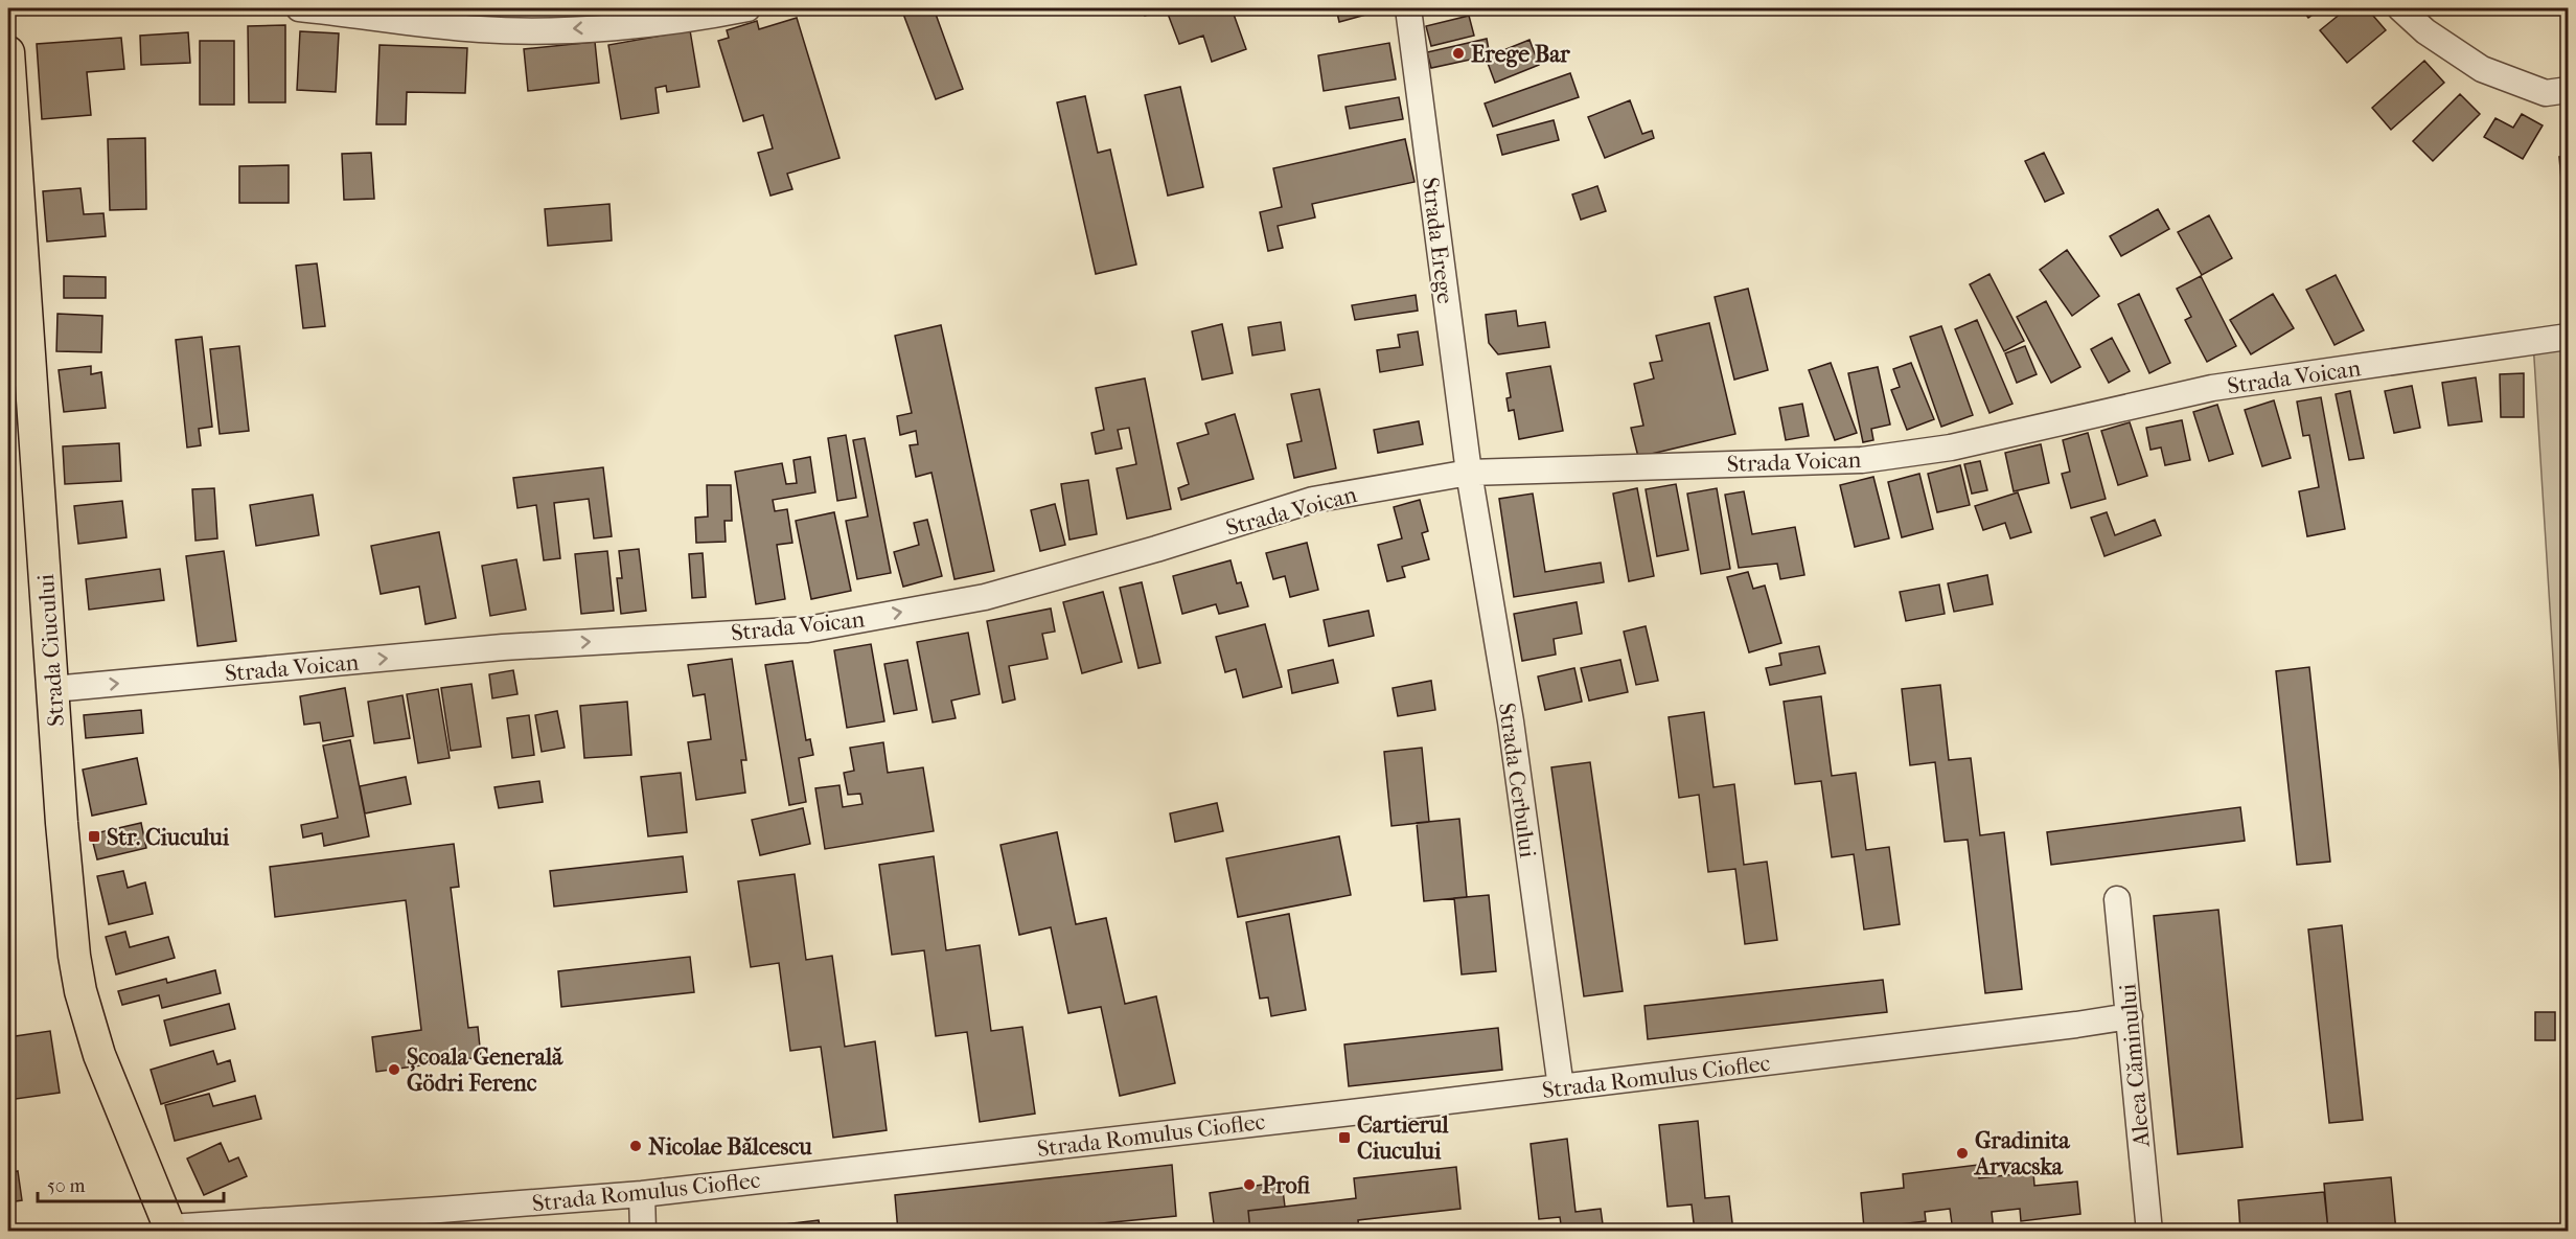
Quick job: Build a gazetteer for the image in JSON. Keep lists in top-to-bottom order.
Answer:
{
  "streets": {
    "main road": ["Strada Ciucului"],
    "street": [
      "Strada Erege",
      "Strada Voican",
      "Strada Cerbului",
      "Aleea Căminului",
      "Strada Romulus Cioflec"
    ]
  },
  "crossings": [
    ["Strada Erege", "Strada Voican"],
    ["Strada Erege", "Strada Cerbului"],
    ["Strada Voican", "Strada Ciucului"],
    ["Strada Voican", "Strada Cerbului"],
    ["Strada Ciucului", "Strada Romulus Cioflec"],
    ["Strada Cerbului", "Strada Romulus Cioflec"],
    ["Aleea Căminului", "Strada Romulus Cioflec"]
  ],
  "one_way": ["Strada Voican"],
  "places": {
    "other": [
      "Erege Bar",
      "Școala Generală Gödri Ferenc",
      "Nicolae Bălcescu",
      "Gradinita Arvacska",
      "Profi"
    ],
    "transit": ["Str. Ciucului", "Cartierul Ciucului"]
  },
  "scale_bar": "50 m"
}
